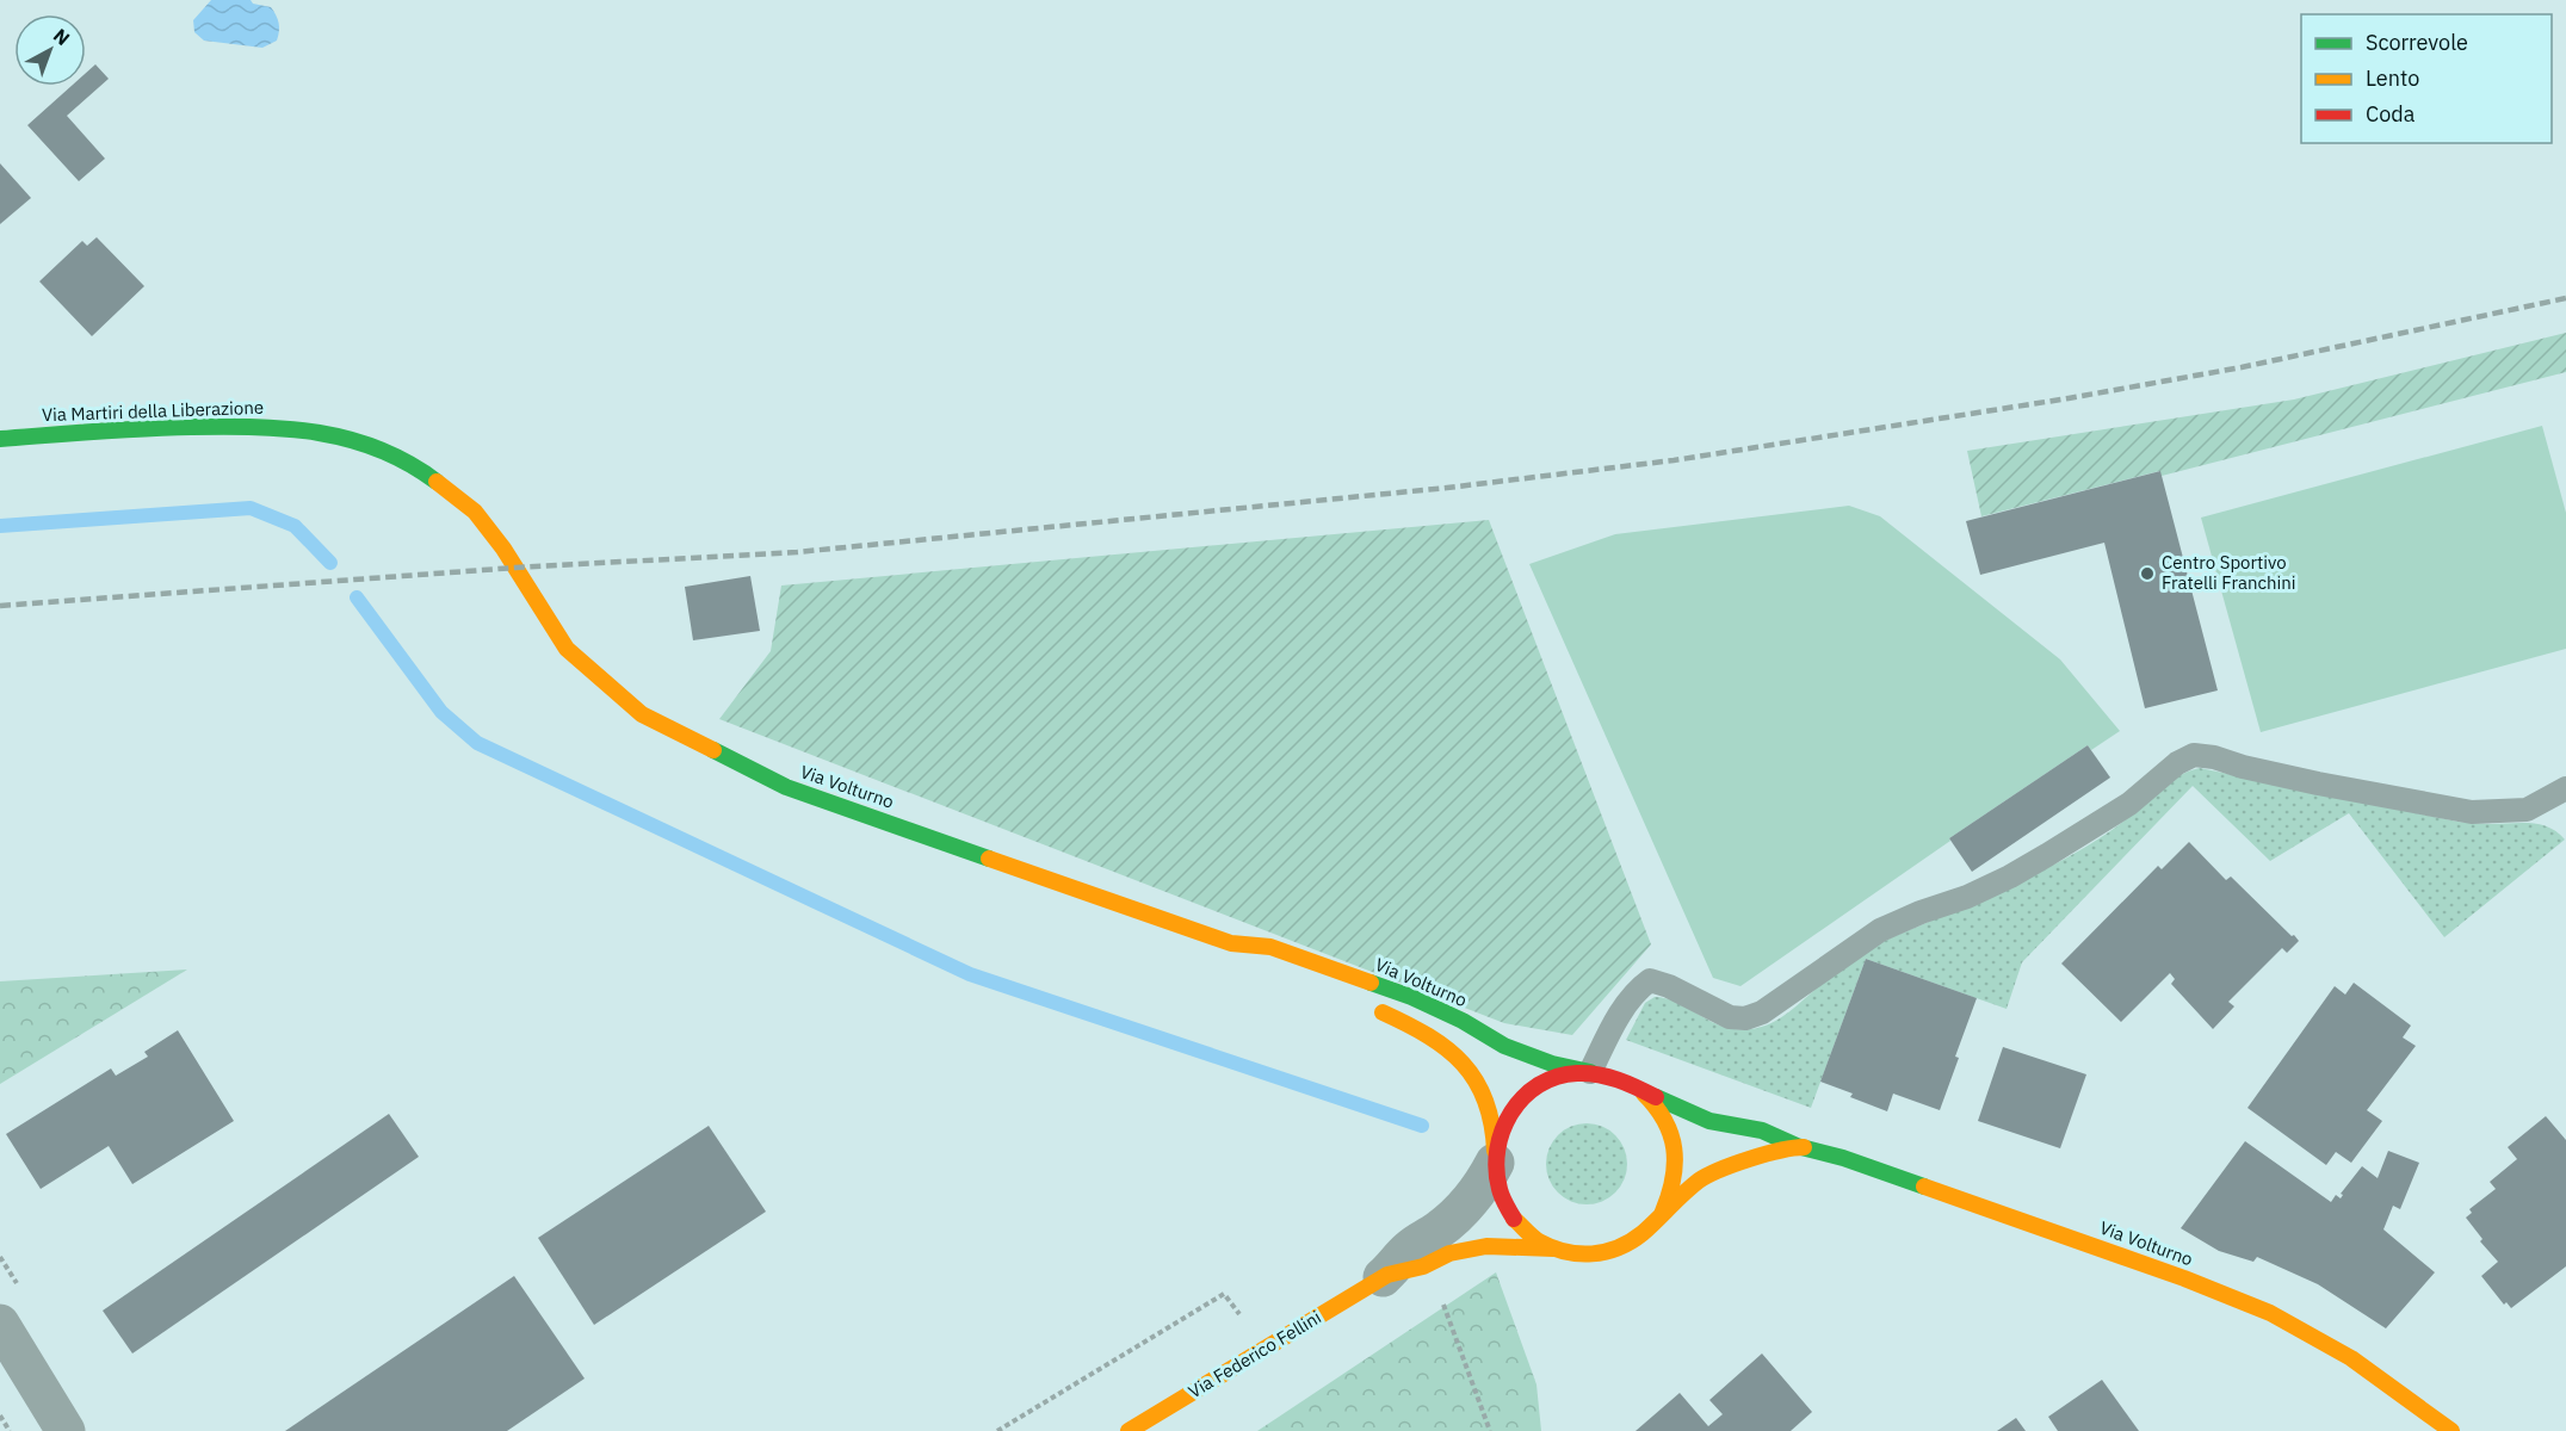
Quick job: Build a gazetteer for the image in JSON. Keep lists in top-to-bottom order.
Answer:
{
  "streets": {
    "street": ["Via Martiri della Liberazione", "Via Volturno", "Via Federico Fellini"]
  },
  "crossings": [
    ["Via Martiri della Liberazione", "Via Volturno"],
    ["Via Volturno", "Via Federico Fellini"]
  ],
  "places": ["Centro Sportivo Fratelli Franchini"],
  "legend": ["Scorrevole", "Lento", "Coda"],
  "north": "top right"
}
